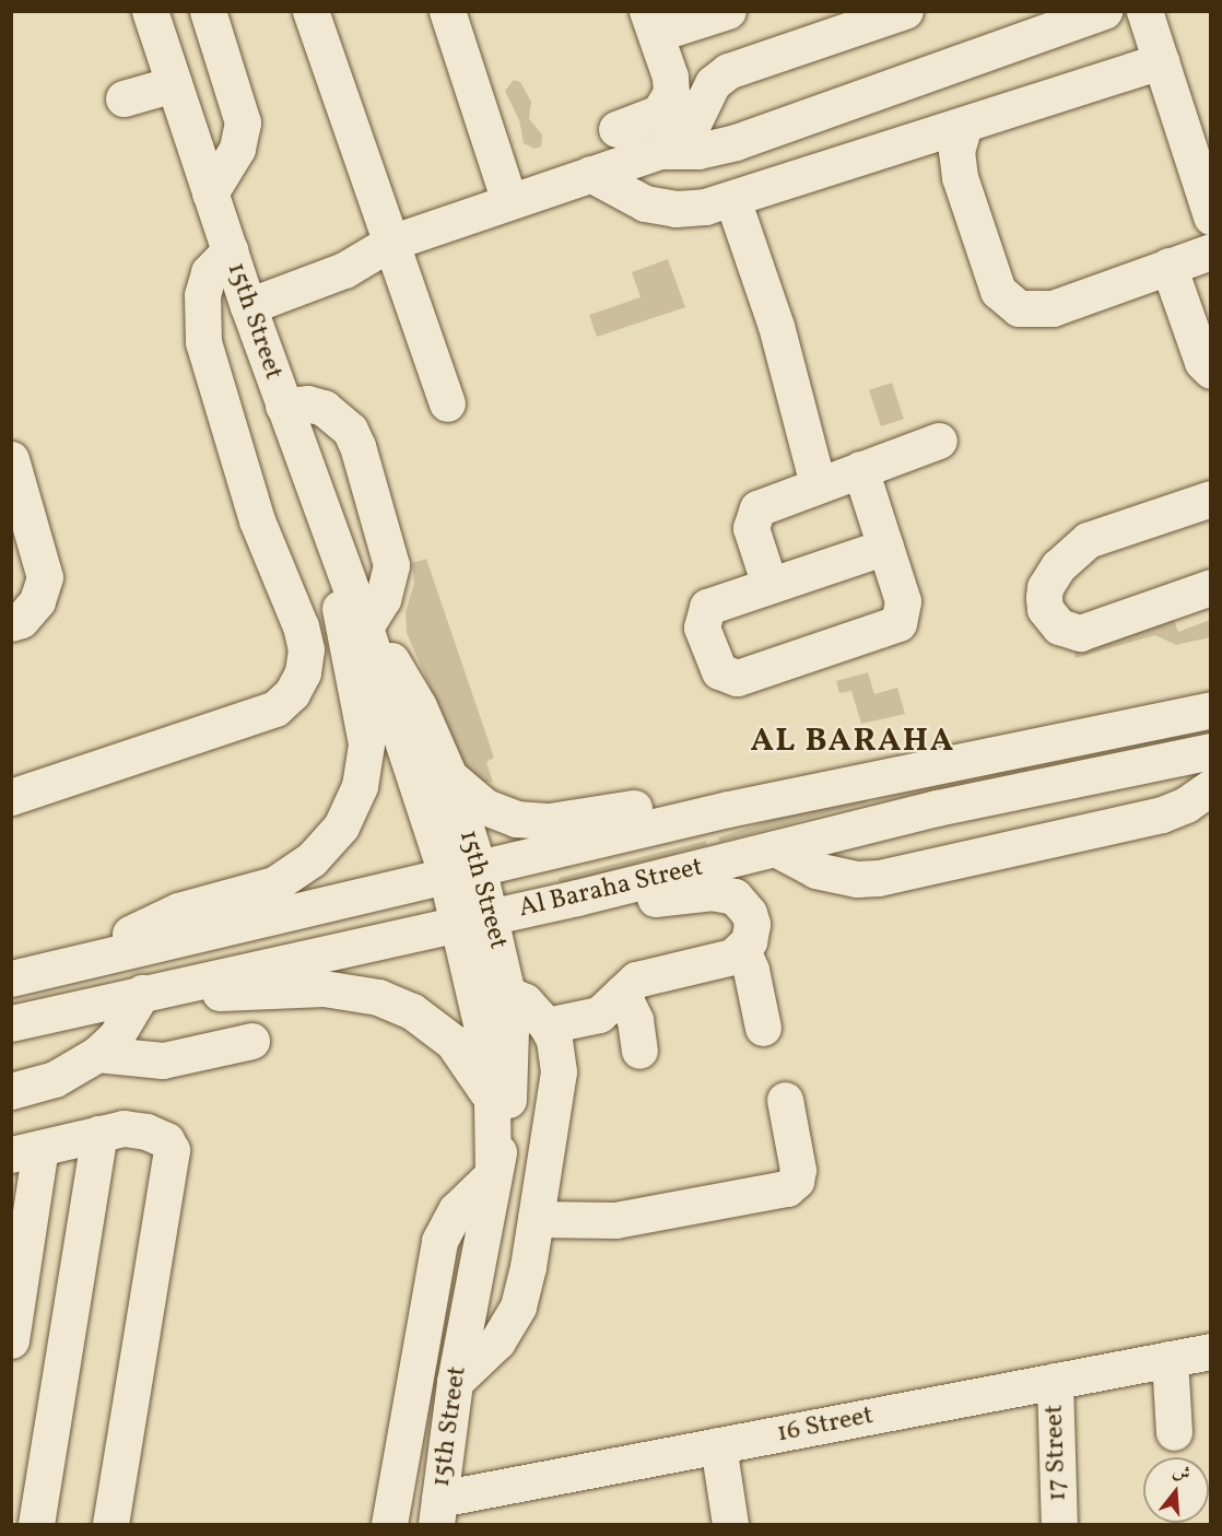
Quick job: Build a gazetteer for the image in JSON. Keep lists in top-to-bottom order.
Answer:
{
  "streets": {
    "street": [
      "15th Street",
      "Al Baraha Street",
      "16 Street",
      "17 Street"
    ]
  },
  "crossings": [
    ["15th Street", "Al Baraha Street"],
    ["15th Street", "16 Street"],
    ["16 Street", "17 Street"]
  ],
  "districts": ["AL BARAHA"],
  "north": "top"
}
